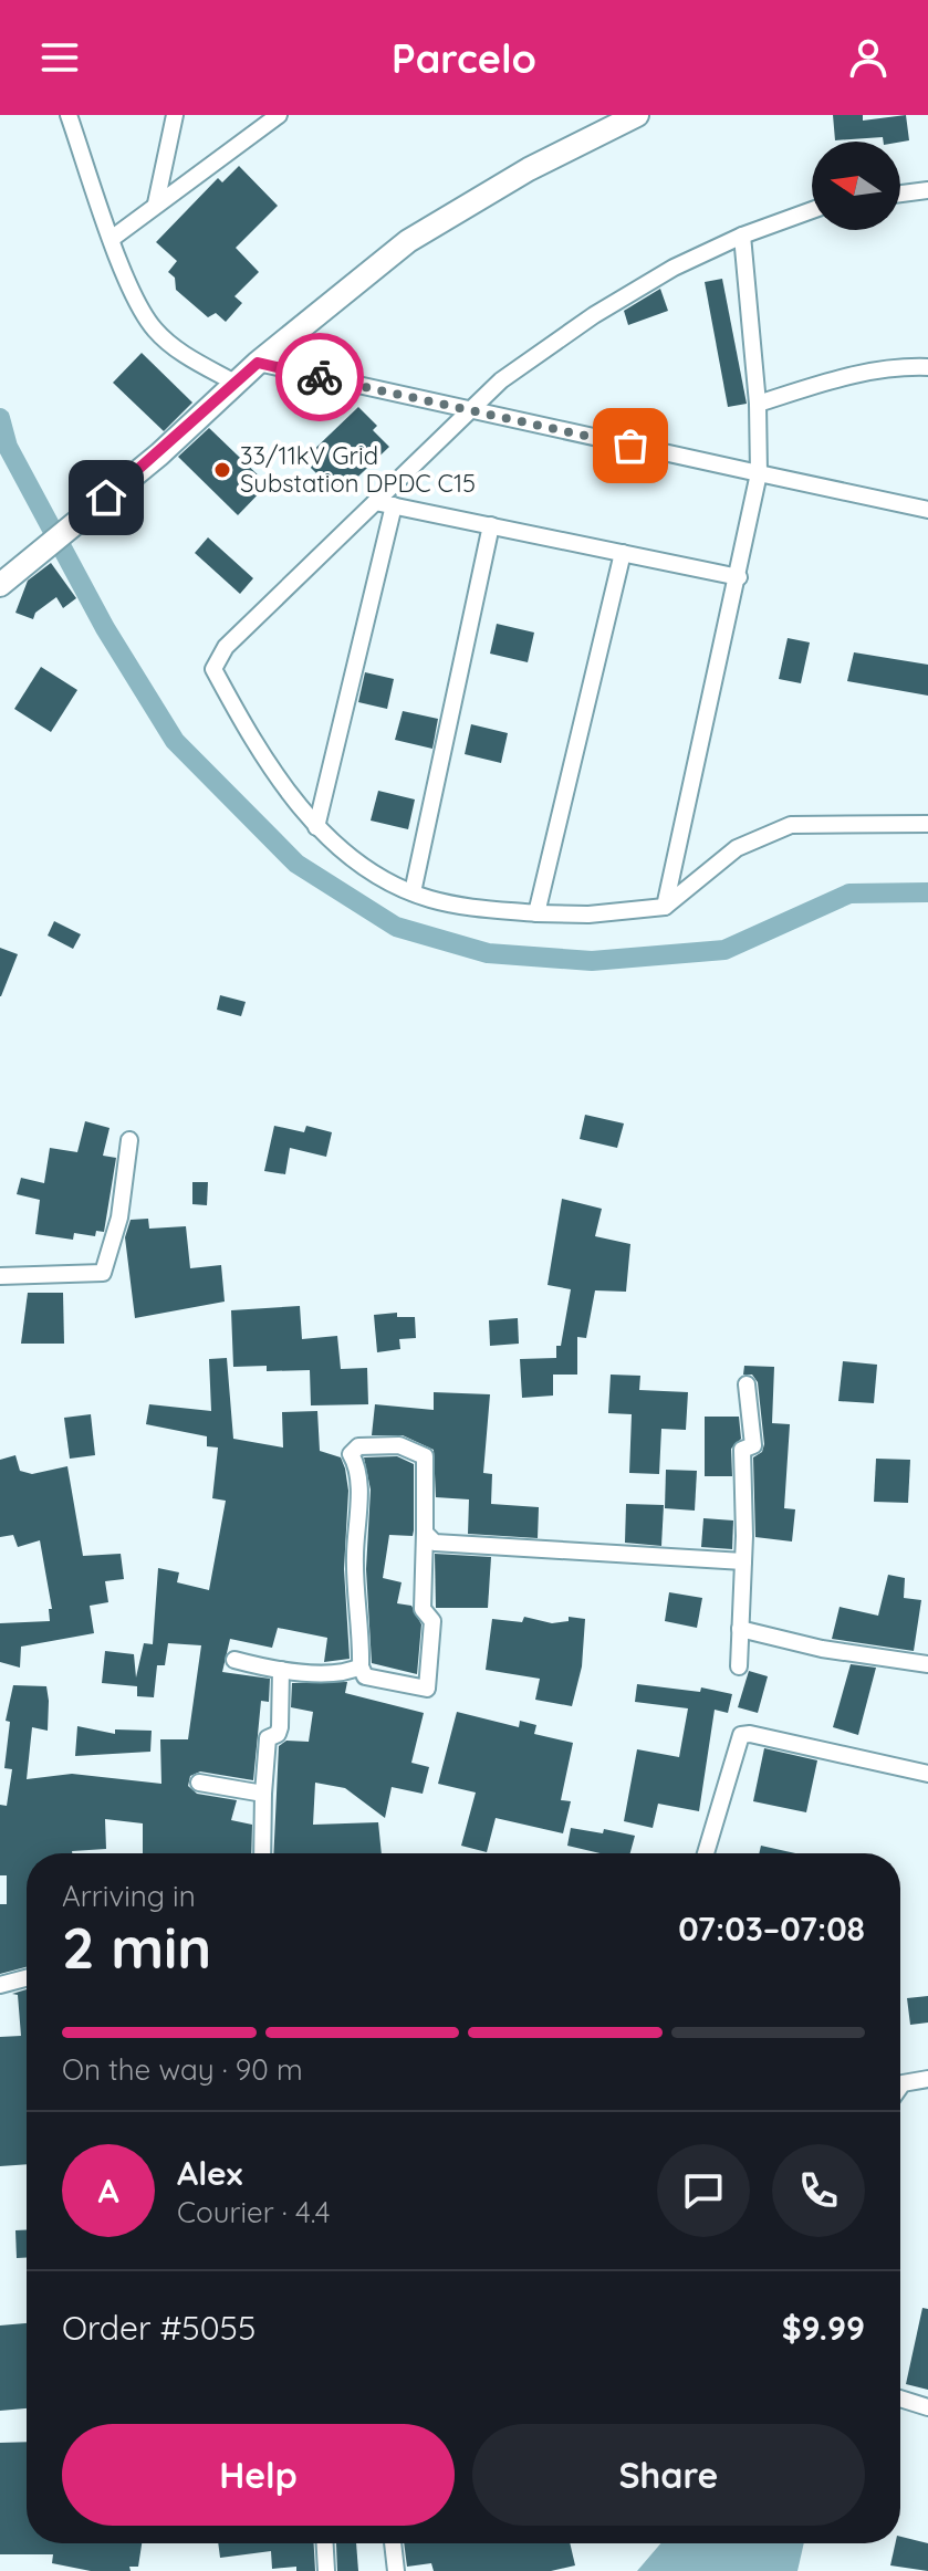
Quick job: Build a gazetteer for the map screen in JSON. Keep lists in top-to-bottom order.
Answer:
{
  "places": ["33/11kV Grid Substation DPDC C15"],
  "north": "left",
  "page": {
    "header": "Parcelo",
    "heading": ["2 min", "Arriving in", "07:03–07:08"],
    "panel": [
      "Alex",
      "Courier · 4.4",
      "Order #5055",
      "$9.99"
    ],
    "bar": "On the way · 90 m",
    "round": "A",
    "buttons": ["Help", "Share"]
  }
}
